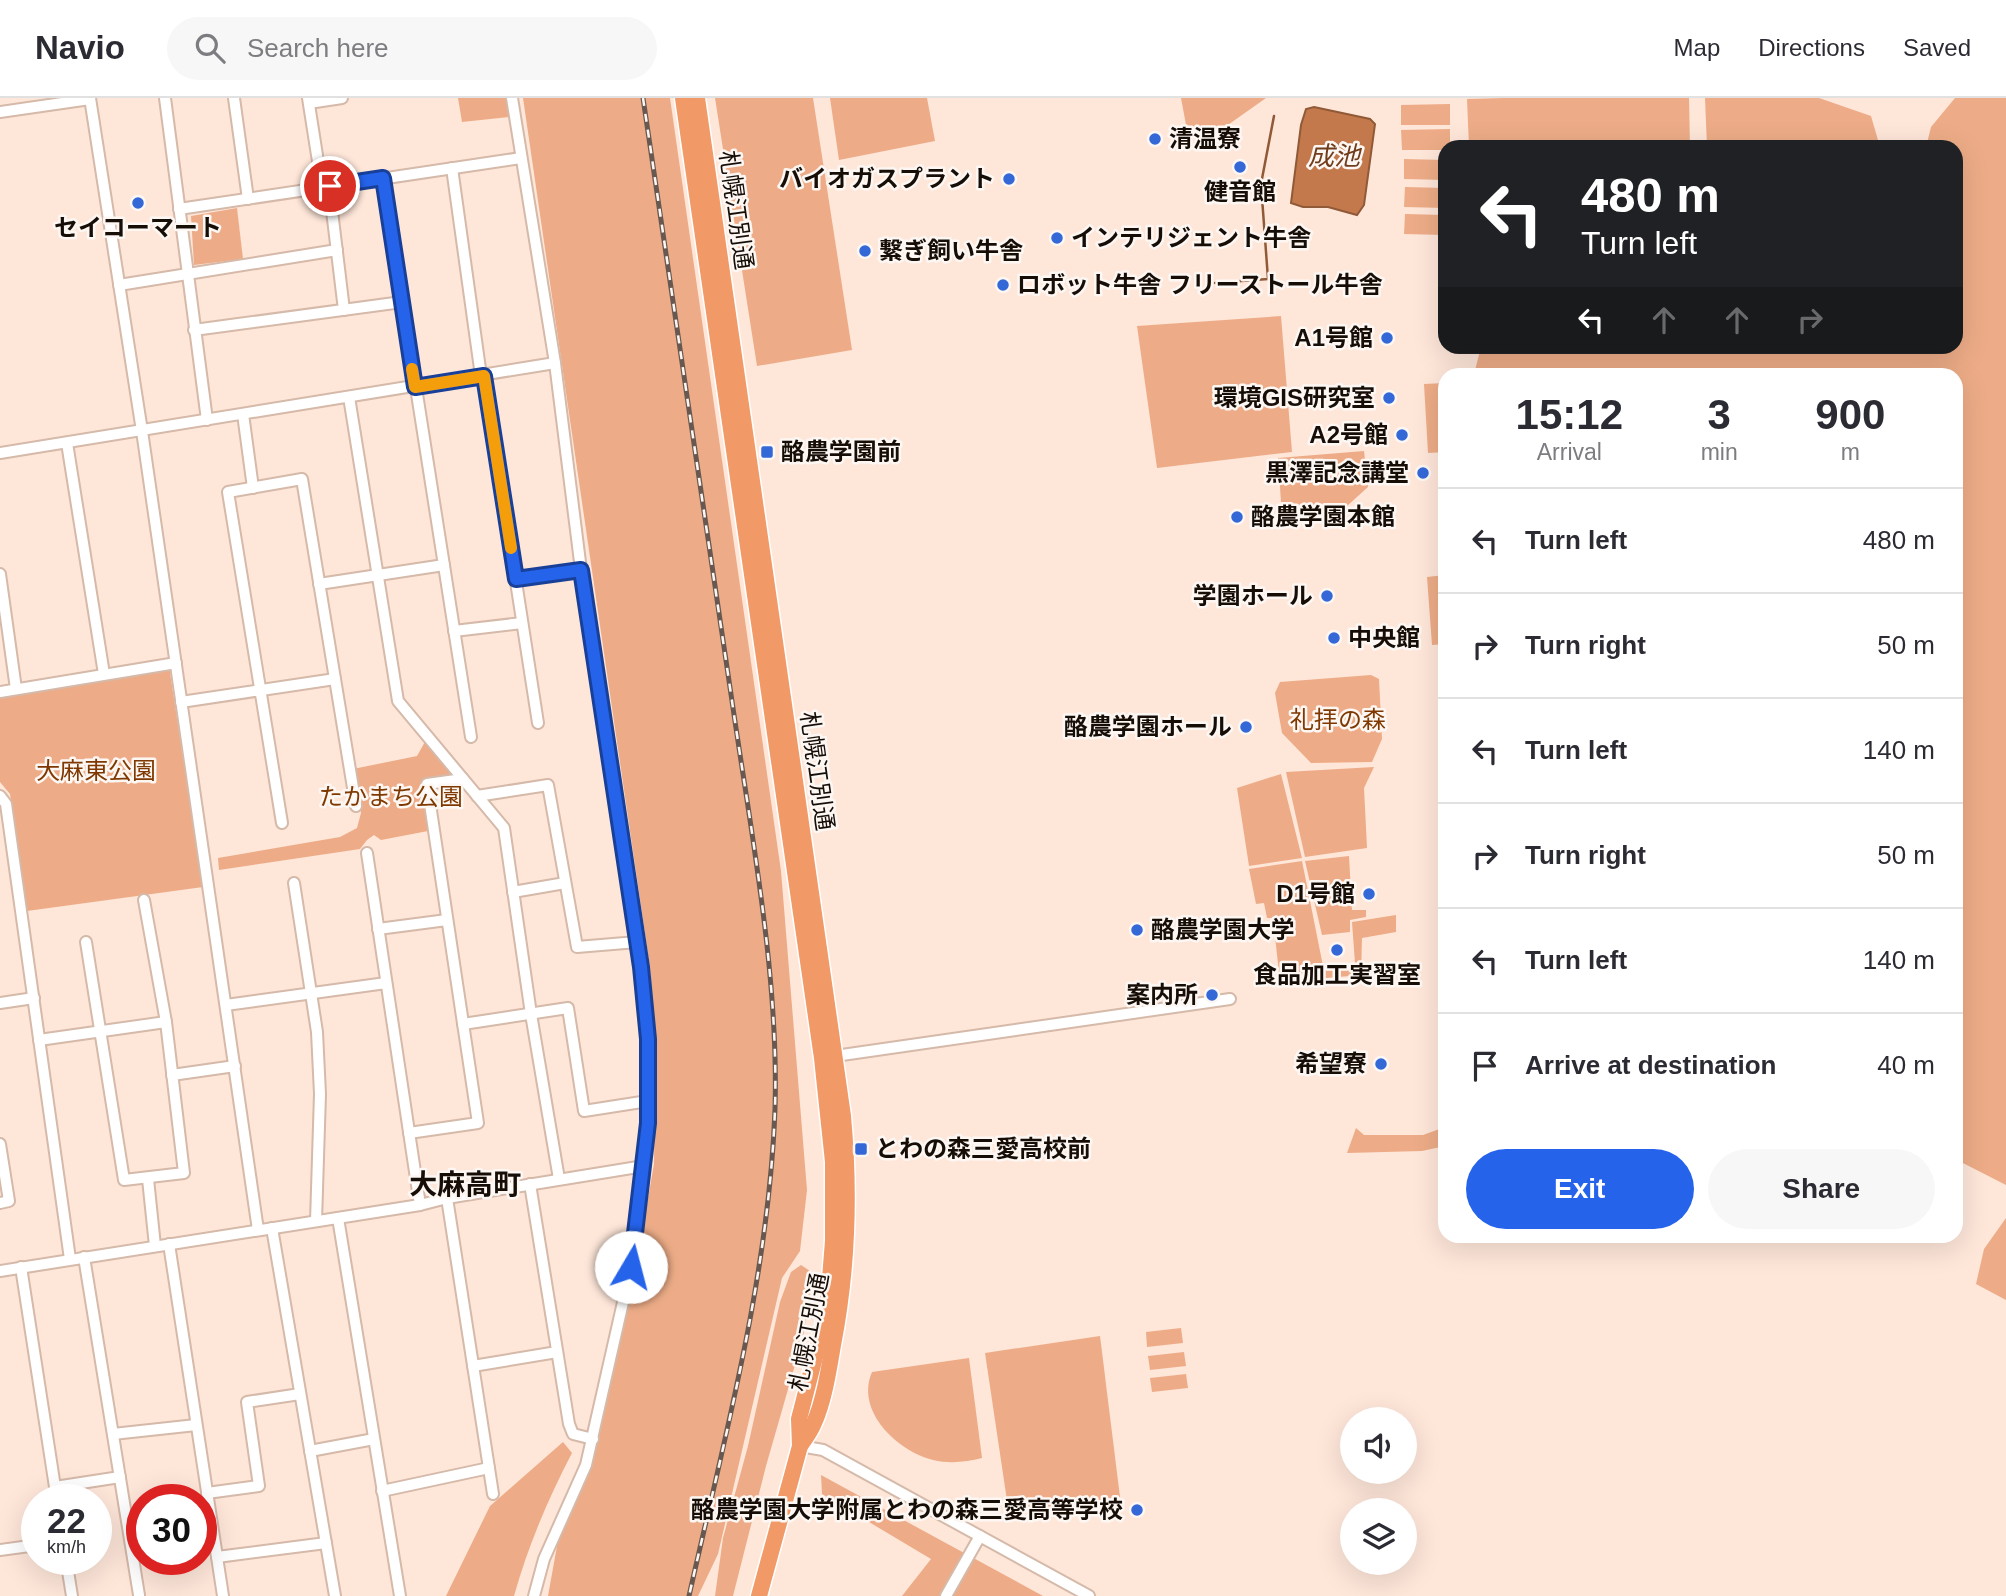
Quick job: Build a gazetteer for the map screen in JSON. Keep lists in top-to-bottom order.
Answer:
{
  "streets": {
    "highway": ["札幌江別通"]
  },
  "districts": ["大麻高町"],
  "water": ["成池"],
  "parks": ["礼拝の森", "大麻東公園", "たかまち公園"],
  "places": {
    "other": [
      "清温寮",
      "健音館",
      "バイオガスプラント",
      "セイコーマート",
      "インテリジェント牛舎",
      "繋ぎ飼い牛舎",
      "ロボット牛舎 フリーストール牛舎",
      "A1号館",
      "環境GIS研究室",
      "A2号館",
      "黒澤記念講堂",
      "酪農学園本館",
      "学園ホール",
      "中央館",
      "酪農学園ホール",
      "D1号館",
      "酪農学園大学",
      "食品加工実習室",
      "案内所",
      "希望寮",
      "酪農学園大学附属とわの森三愛高等学校"
    ],
    "transit": ["酪農学園前", "とわの森三愛高校前"]
  },
  "page": {
    "header": "Navio",
    "search": "Search here",
    "nav": ["Map", "Directions", "Saved"],
    "turn": ["480 m", "Turn left"],
    "eta": [
      "15:12",
      "Arrival",
      "3",
      "min",
      "900",
      "m"
    ],
    "list": [
      {
        "name": "Turn left",
        "value": "480 m"
      },
      {
        "name": "Turn right",
        "value": "50 m"
      },
      {
        "name": "Turn left",
        "value": "140 m"
      },
      {
        "name": "Turn right",
        "value": "50 m"
      },
      {
        "name": "Turn left",
        "value": "140 m"
      },
      {
        "name": "Arrive at destination",
        "value": "40 m"
      }
    ],
    "buttons": ["Exit", "Share"],
    "speed": "22 km/h",
    "limit": "30"
  }
}
